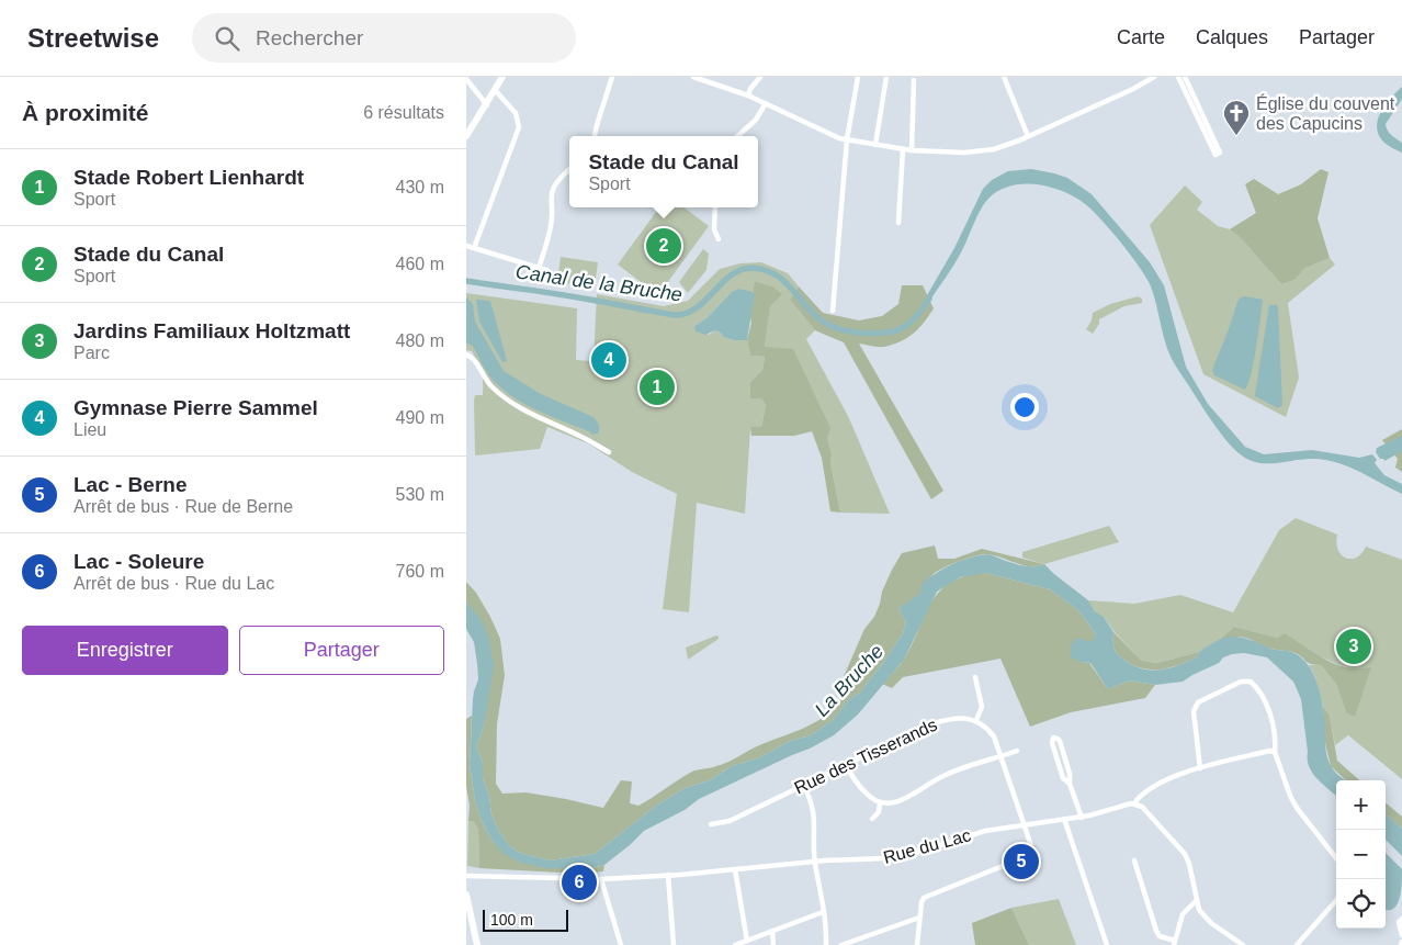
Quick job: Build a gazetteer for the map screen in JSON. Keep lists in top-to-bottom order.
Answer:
{
  "streets": {
    "street": ["Rue des Tisserands", "Rue du Lac"]
  },
  "water": ["Canal de la Bruche", "La Bruche"],
  "places": {
    "church": ["Église du couvent des Capucins"]
  },
  "scale_bar": "100 m",
  "page": {
    "header": "Streetwise",
    "search": "Rechercher",
    "nav": ["Carte", "Calques", "Partager"],
    "heading": ["À proximité", "6 résultats"],
    "popup": ["Stade du Canal", "Sport"],
    "list": [
      {
        "mark": "1",
        "name": "Stade Robert Lienhardt",
        "note": "Sport",
        "value": "430 m"
      },
      {
        "mark": "2",
        "name": "Stade du Canal",
        "note": "Sport",
        "value": "460 m"
      },
      {
        "mark": "3",
        "name": "Jardins Familiaux Holtzmatt",
        "note": "Parc",
        "value": "480 m"
      },
      {
        "mark": "4",
        "name": "Gymnase Pierre Sammel",
        "note": "Lieu",
        "value": "490 m"
      },
      {
        "mark": "5",
        "name": "Lac - Berne",
        "note": "Arrêt de bus · Rue de Berne",
        "value": "530 m"
      },
      {
        "mark": "6",
        "name": "Lac - Soleure",
        "note": "Arrêt de bus · Rue du Lac",
        "value": "760 m"
      }
    ],
    "pins": [
      "2",
      "4",
      "1",
      "3",
      "5",
      "6"
    ],
    "buttons": ["Enregistrer", "Partager"],
    "map_buttons": ["+", "−"],
    "scale": "100 m"
  }
}
